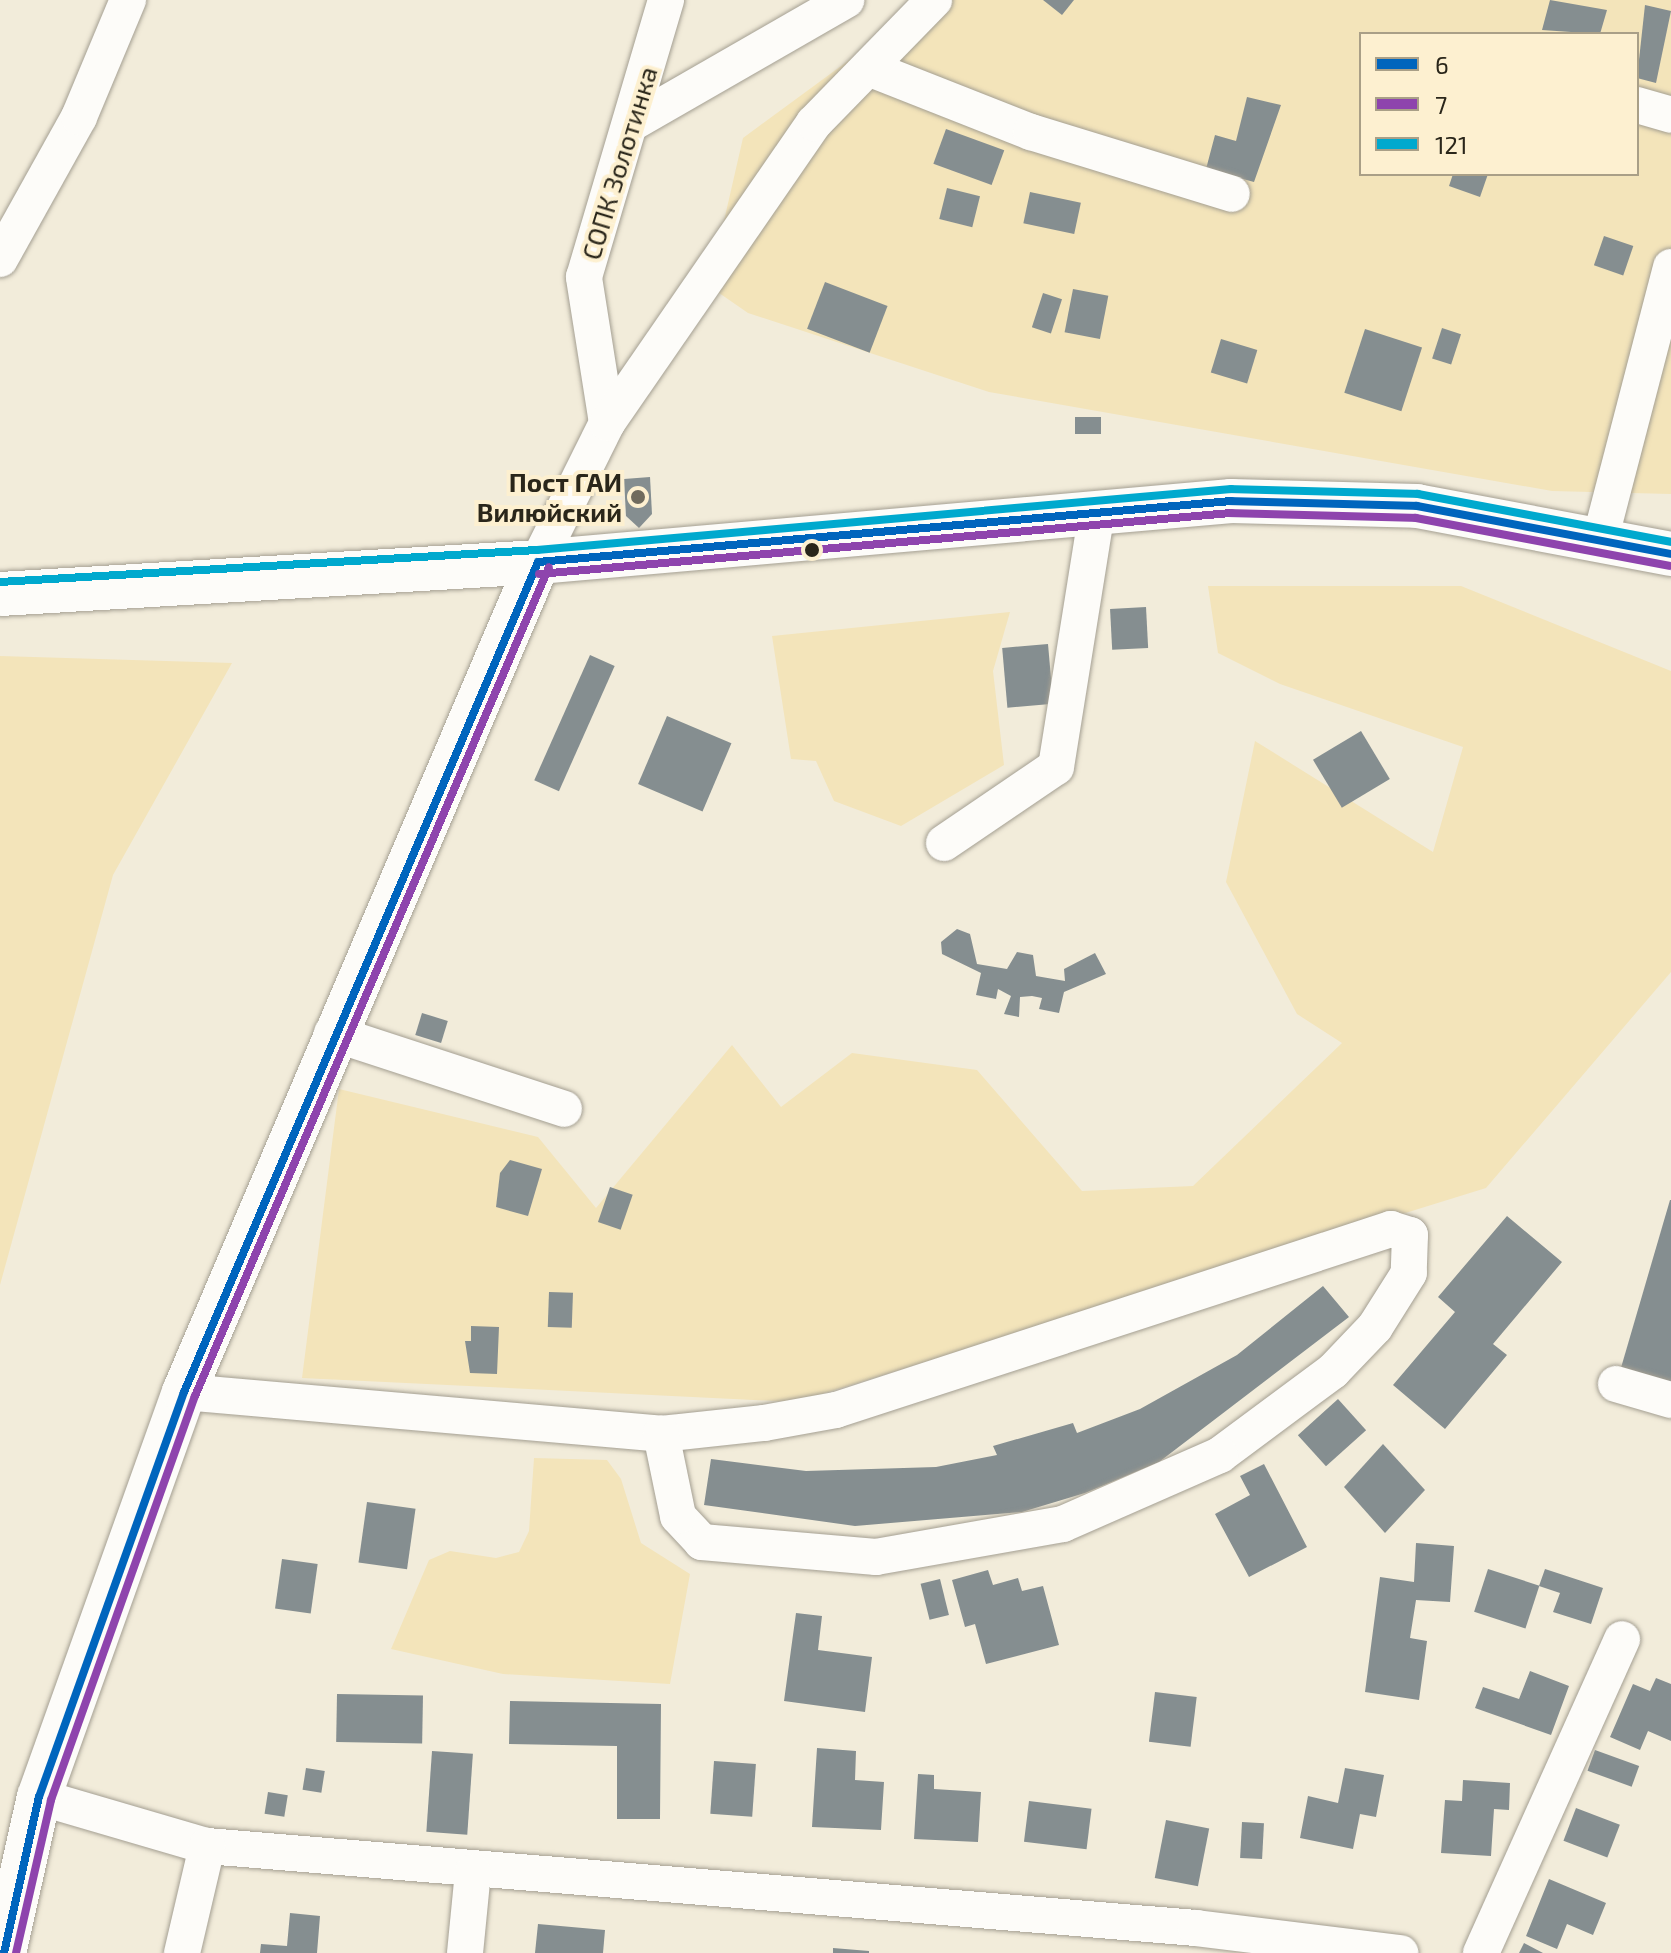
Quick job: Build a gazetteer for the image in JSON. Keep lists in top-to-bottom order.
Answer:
{
  "streets": {
    "street": ["СОПК Золотинка"]
  },
  "places": ["Пост ГАИ Вилюйский"],
  "lines": ["transit line 121", "transit line 6", "transit line 7"],
  "legend": ["6", "7", "121"]
}
